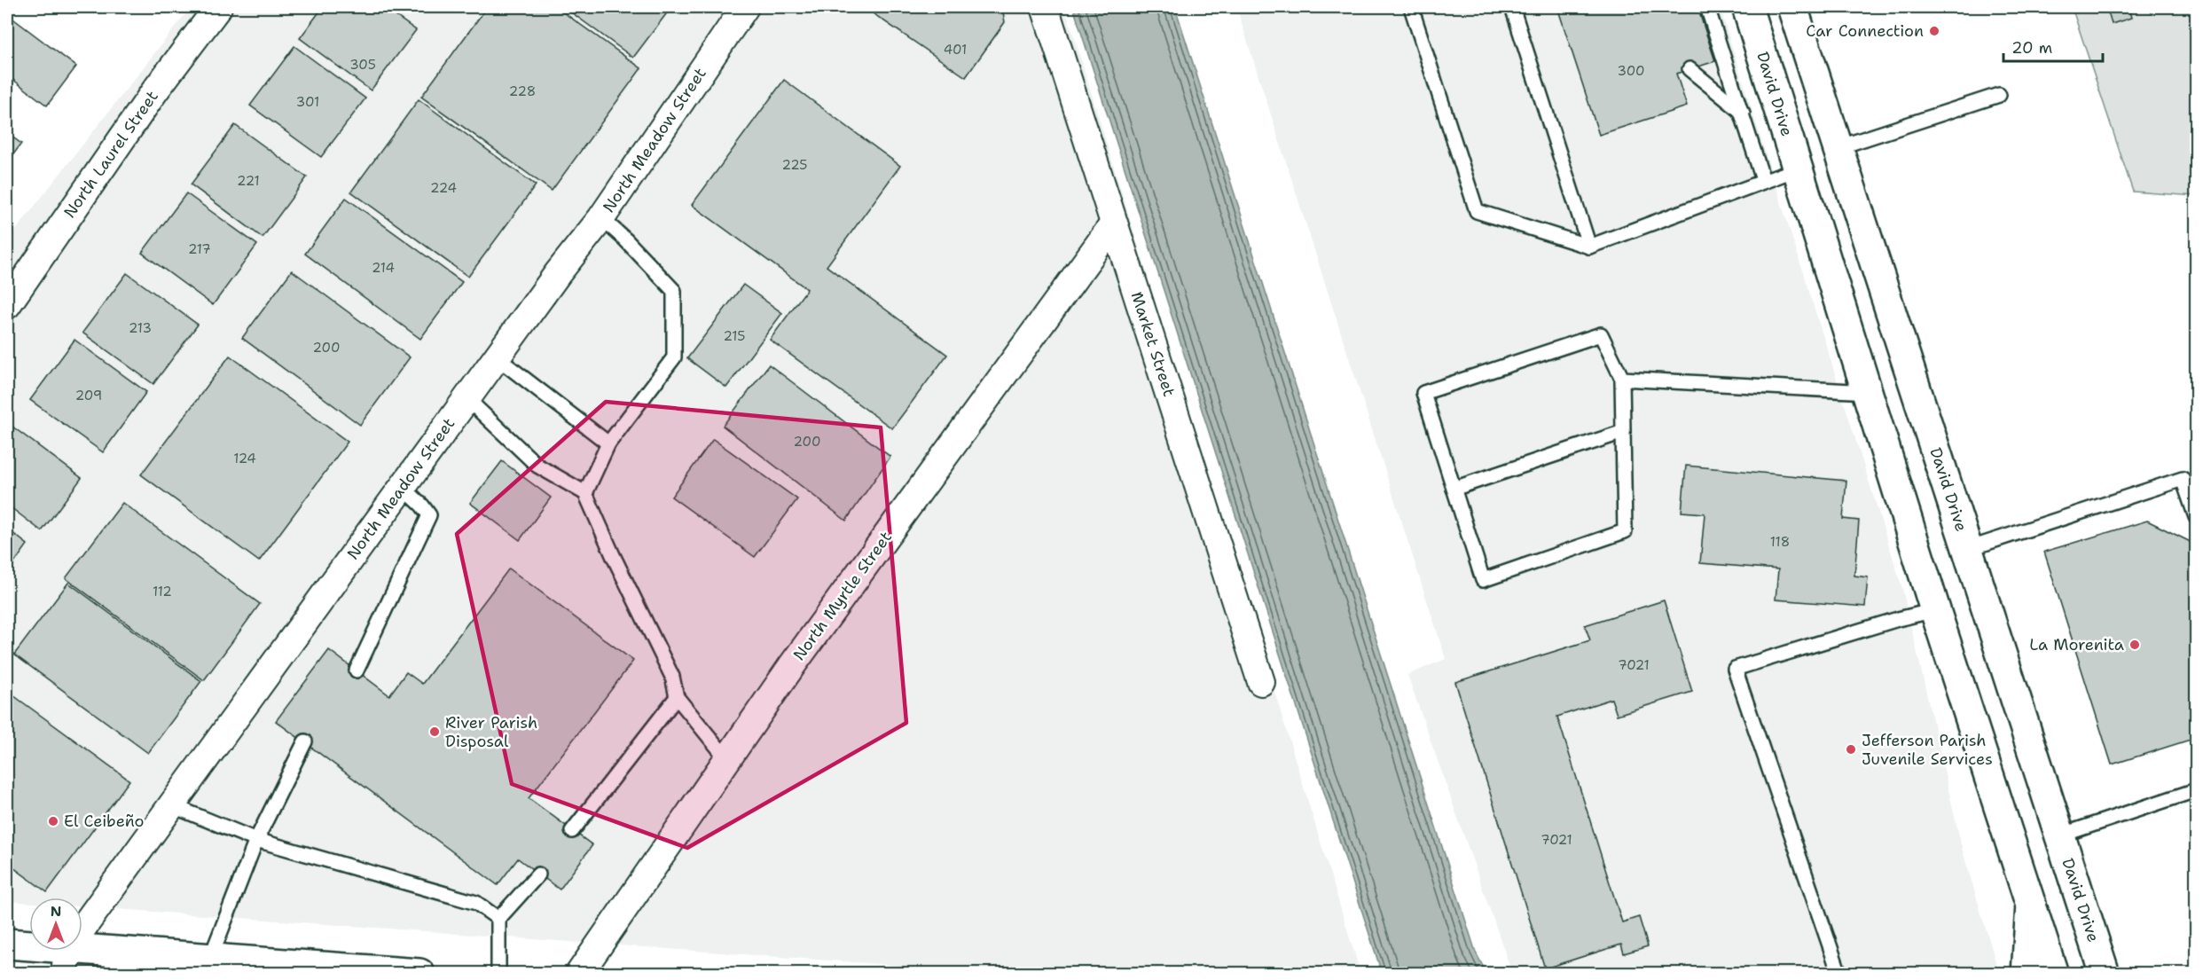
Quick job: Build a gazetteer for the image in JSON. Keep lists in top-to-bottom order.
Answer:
{
  "streets": {
    "main road": ["David Drive"],
    "street": [
      "North Meadow Street",
      "North Laurel Street",
      "Market Street",
      "North Myrtle Street"
    ]
  },
  "crossings": [
    ["Market Street", "North Myrtle Street"]
  ],
  "places": [
    "Car Connection",
    "La Morenita",
    "River Parish Disposal",
    "Jefferson Parish Juvenile Services",
    "El Ceibeño"
  ],
  "house_numbers": [
    "401",
    "305",
    "300",
    "228",
    "301",
    "225",
    "221",
    "224",
    "217",
    "214",
    "213",
    "215",
    "200",
    "209",
    "200",
    "124",
    "118",
    "112",
    "7021",
    "7021"
  ],
  "scale_bar": "20 m",
  "north": "top"
}
